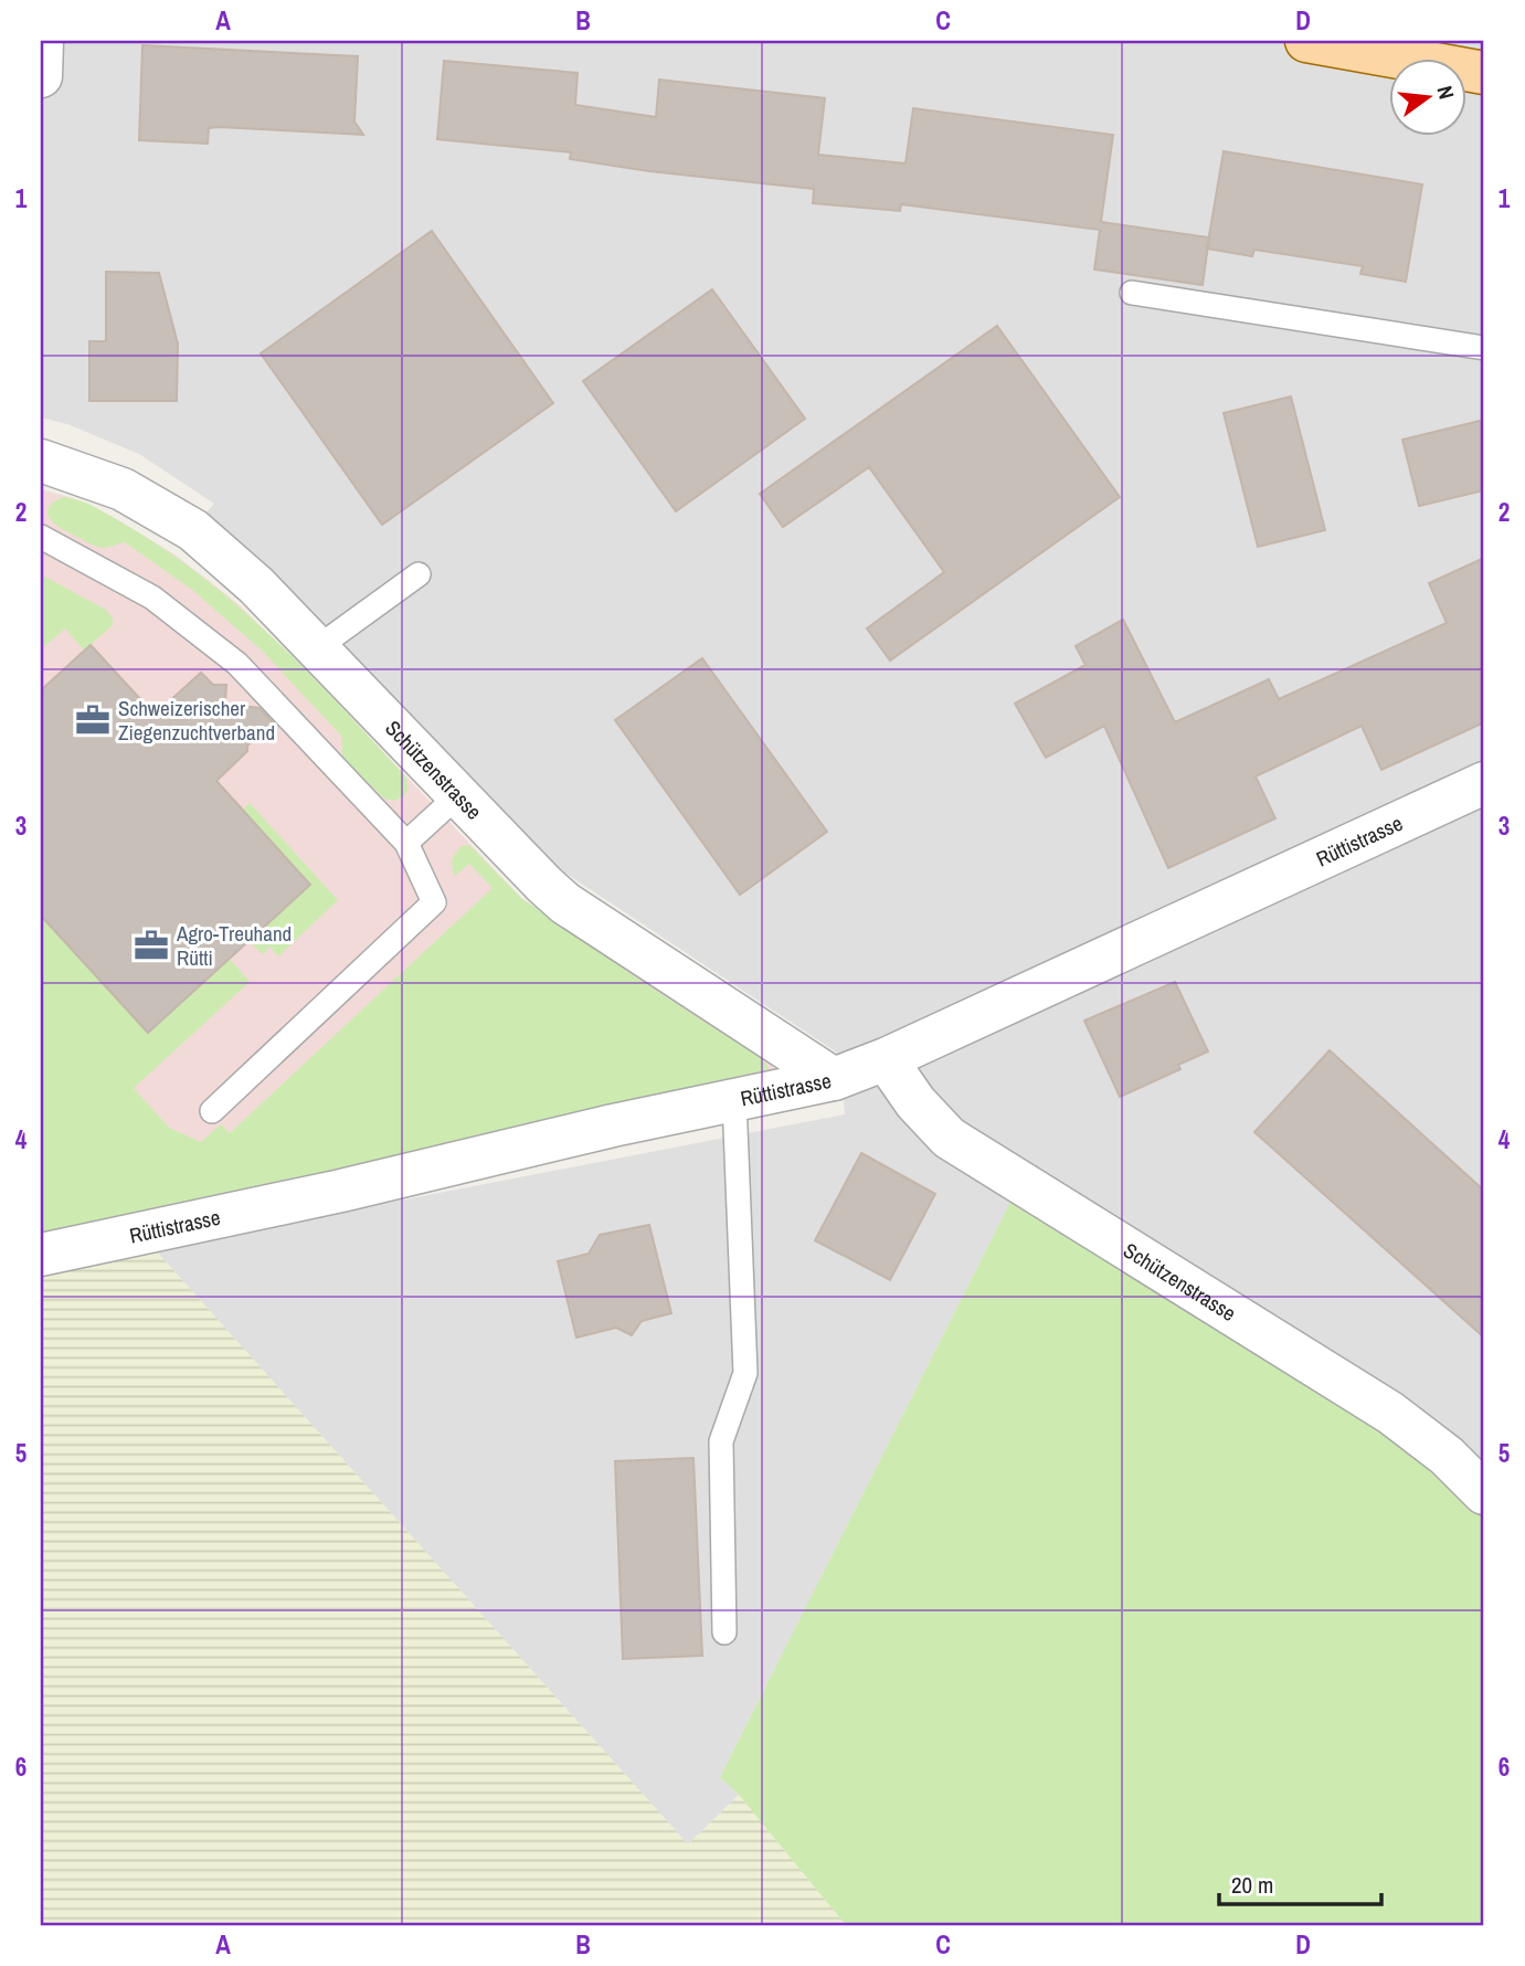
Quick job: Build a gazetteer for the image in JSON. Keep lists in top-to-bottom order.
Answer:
{
  "streets": {
    "street": ["Schützenstrasse", "Rüttistrasse"]
  },
  "crossings": [
    ["Schützenstrasse", "Rüttistrasse"]
  ],
  "places": {
    "office": ["Schweizerischer Ziegenzuchtverband", "Agro-Treuhand Rütti"]
  },
  "scale_bar": "20 m",
  "north": "right",
  "grid": {
    "columns": [
      "A",
      "B",
      "C",
      "D"
    ],
    "rows": [
      "1",
      "2",
      "3",
      "4",
      "5",
      "6"
    ]
  }
}
